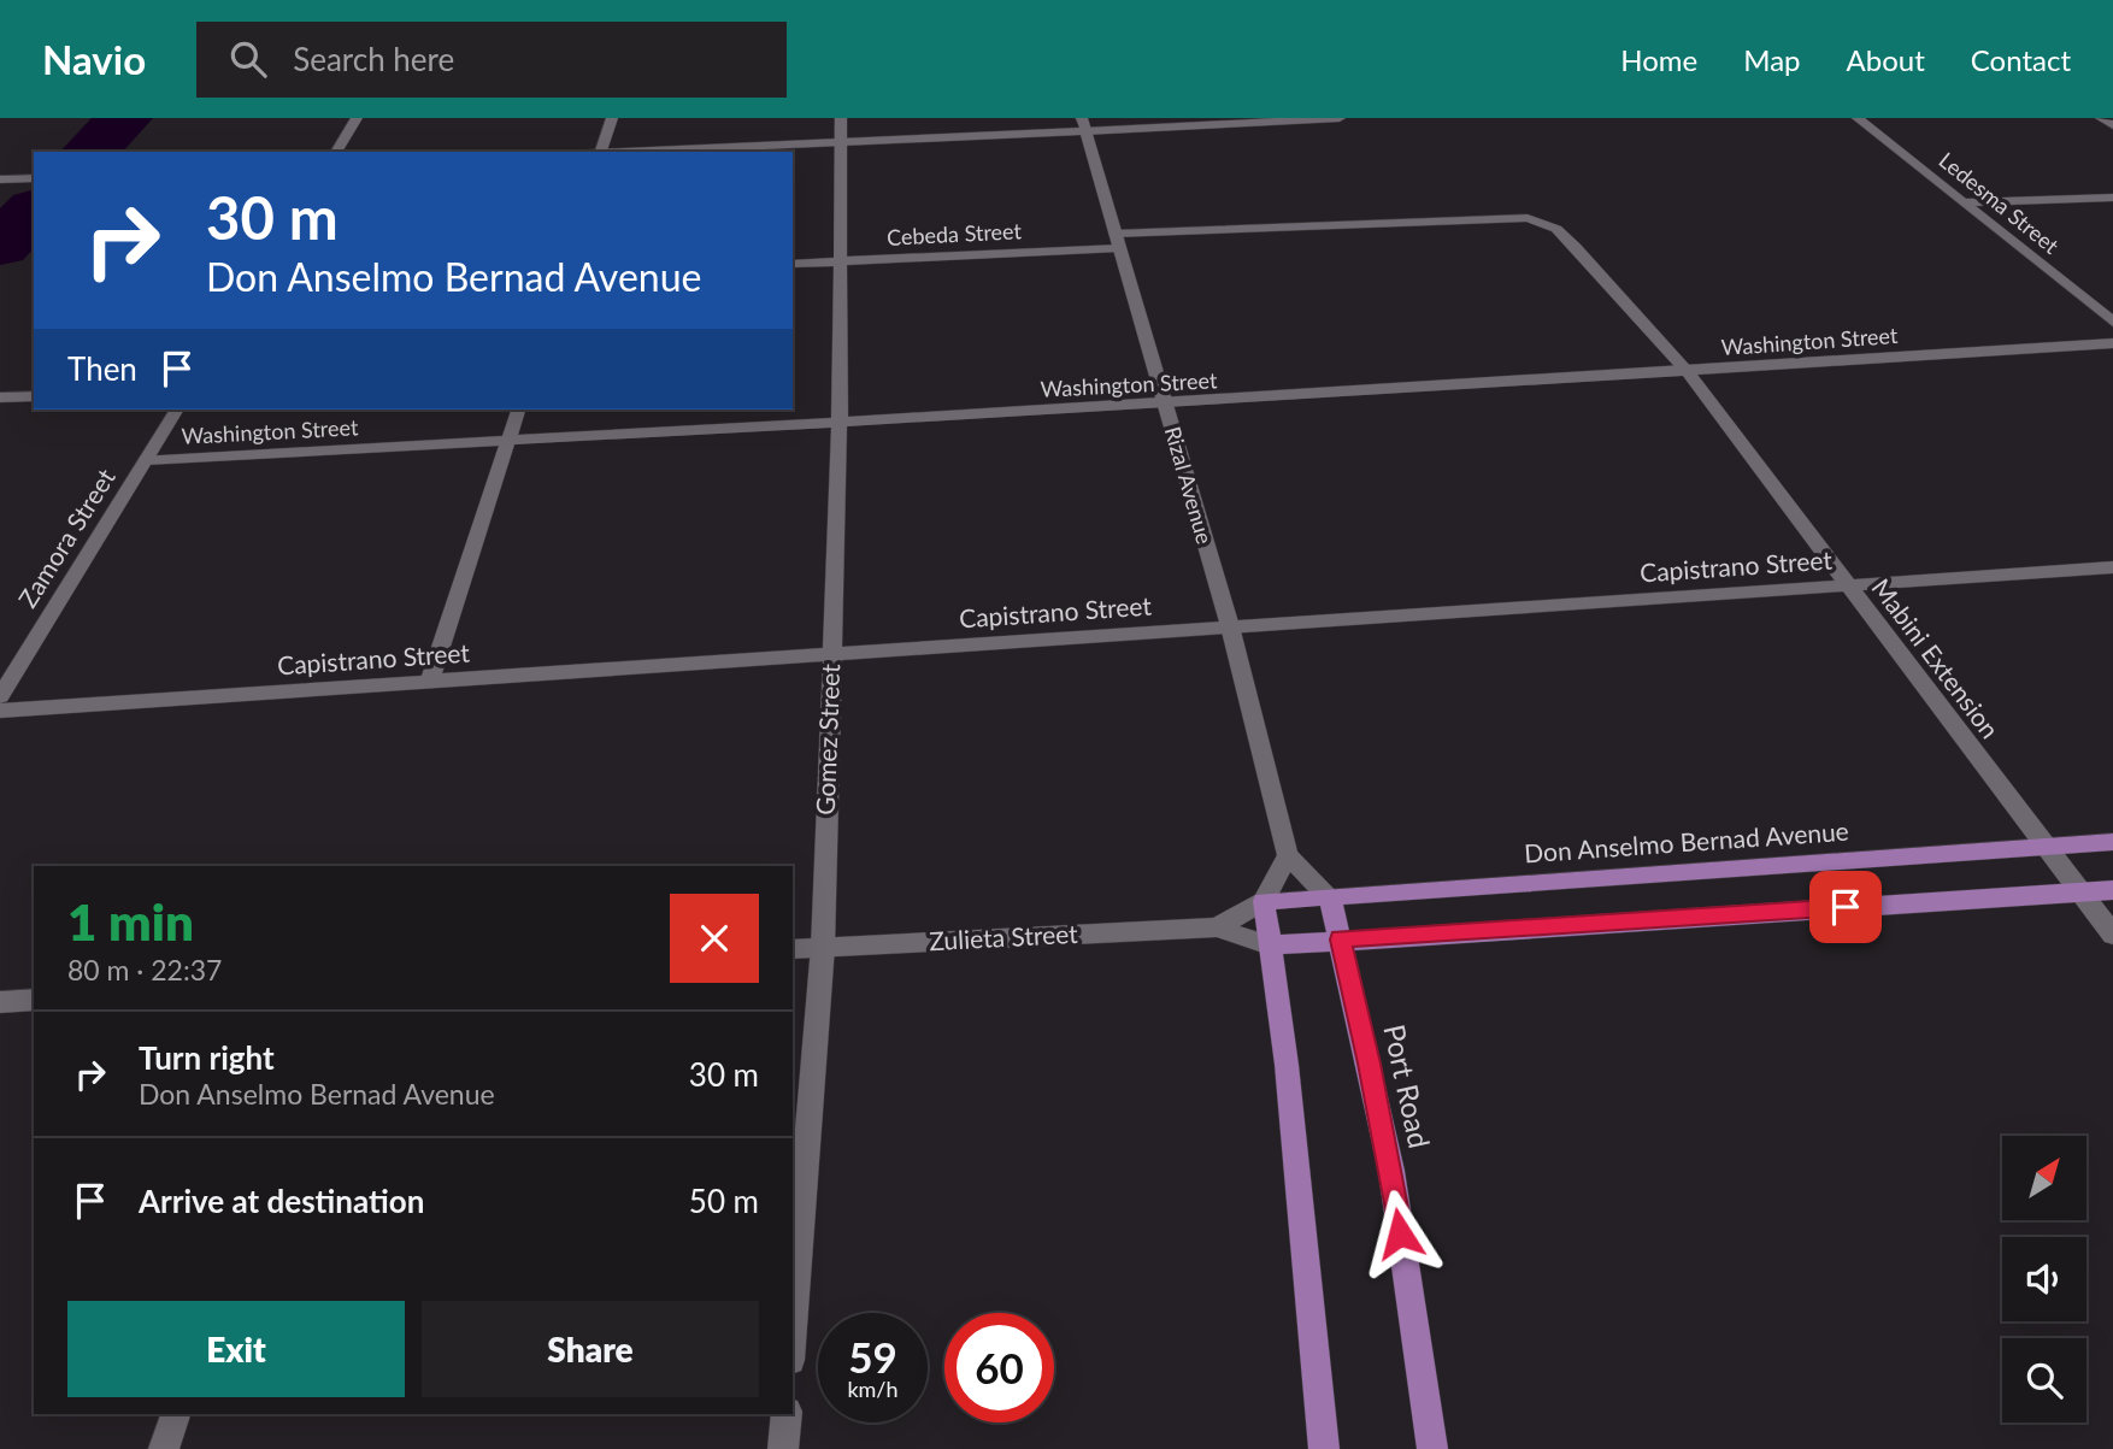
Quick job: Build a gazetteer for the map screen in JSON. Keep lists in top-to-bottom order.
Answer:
{
  "streets": {
    "main road": ["Don Anselmo Bernad Avenue", "Port Road"],
    "street": [
      "Ledesma Street",
      "Cebeda Street",
      "Washington Street",
      "Rizal Avenue",
      "Zamora Street",
      "Capistrano Street",
      "Mabini Extension",
      "Gomez Street",
      "Zulieta Street"
    ]
  },
  "crossings": [
    ["Cebeda Street", "Washington Street"],
    ["Cebeda Street", "Rizal Avenue"],
    ["Cebeda Street", "Mabini Extension"],
    ["Cebeda Street", "Gomez Street"],
    ["Washington Street", "Rizal Avenue"],
    ["Washington Street", "Zamora Street"],
    ["Washington Street", "Mabini Extension"],
    ["Washington Street", "Gomez Street"],
    ["Rizal Avenue", "Capistrano Street"],
    ["Capistrano Street", "Mabini Extension"],
    ["Capistrano Street", "Gomez Street"],
    ["Mabini Extension", "Don Anselmo Bernad Avenue"],
    ["Gomez Street", "Zulieta Street"],
    ["Don Anselmo Bernad Avenue", "Zulieta Street"],
    ["Don Anselmo Bernad Avenue", "Port Road"]
  ],
  "north": "top right",
  "page": {
    "header": "Navio",
    "search": "Search here",
    "nav": [
      "Home",
      "Map",
      "About",
      "Contact"
    ],
    "turn": ["30 m", "Don Anselmo Bernad Avenue"],
    "then": "Then",
    "heading": ["1 min", "80 m · 22:37"],
    "list": [
      {
        "name": "Turn right",
        "note": "Don Anselmo Bernad Avenue",
        "value": "30 m"
      },
      {
        "name": "Arrive at destination",
        "value": "50 m"
      }
    ],
    "buttons": ["Exit", "Share"],
    "speed": "59 km/h",
    "limit": "60"
  }
}
